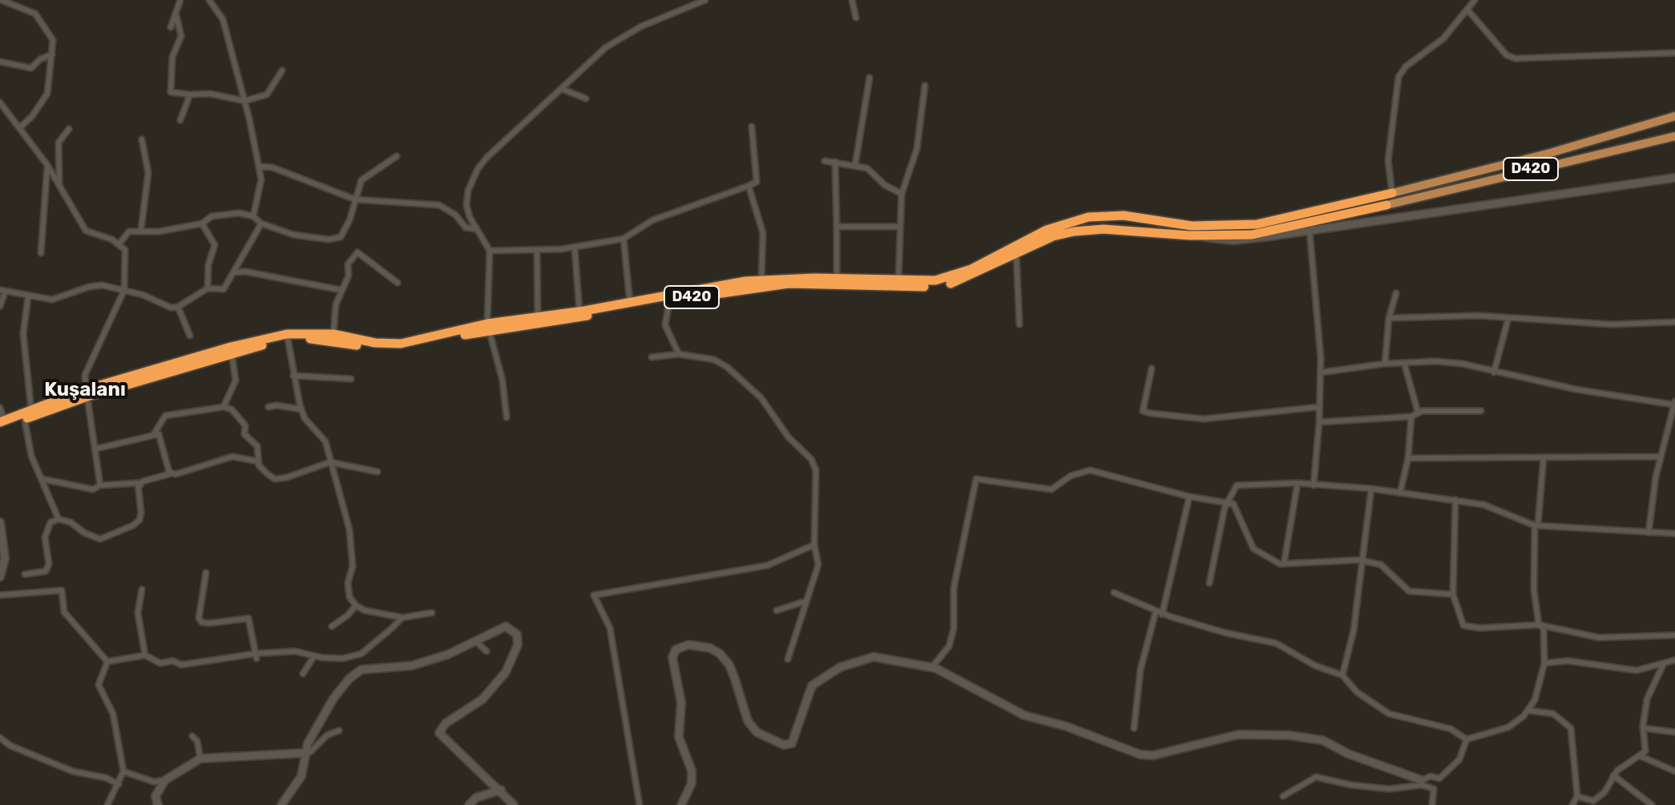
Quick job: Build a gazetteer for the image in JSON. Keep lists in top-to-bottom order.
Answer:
{
  "streets": {
    "highway": ["D420"]
  },
  "districts": ["Kuşalanı"]
}
